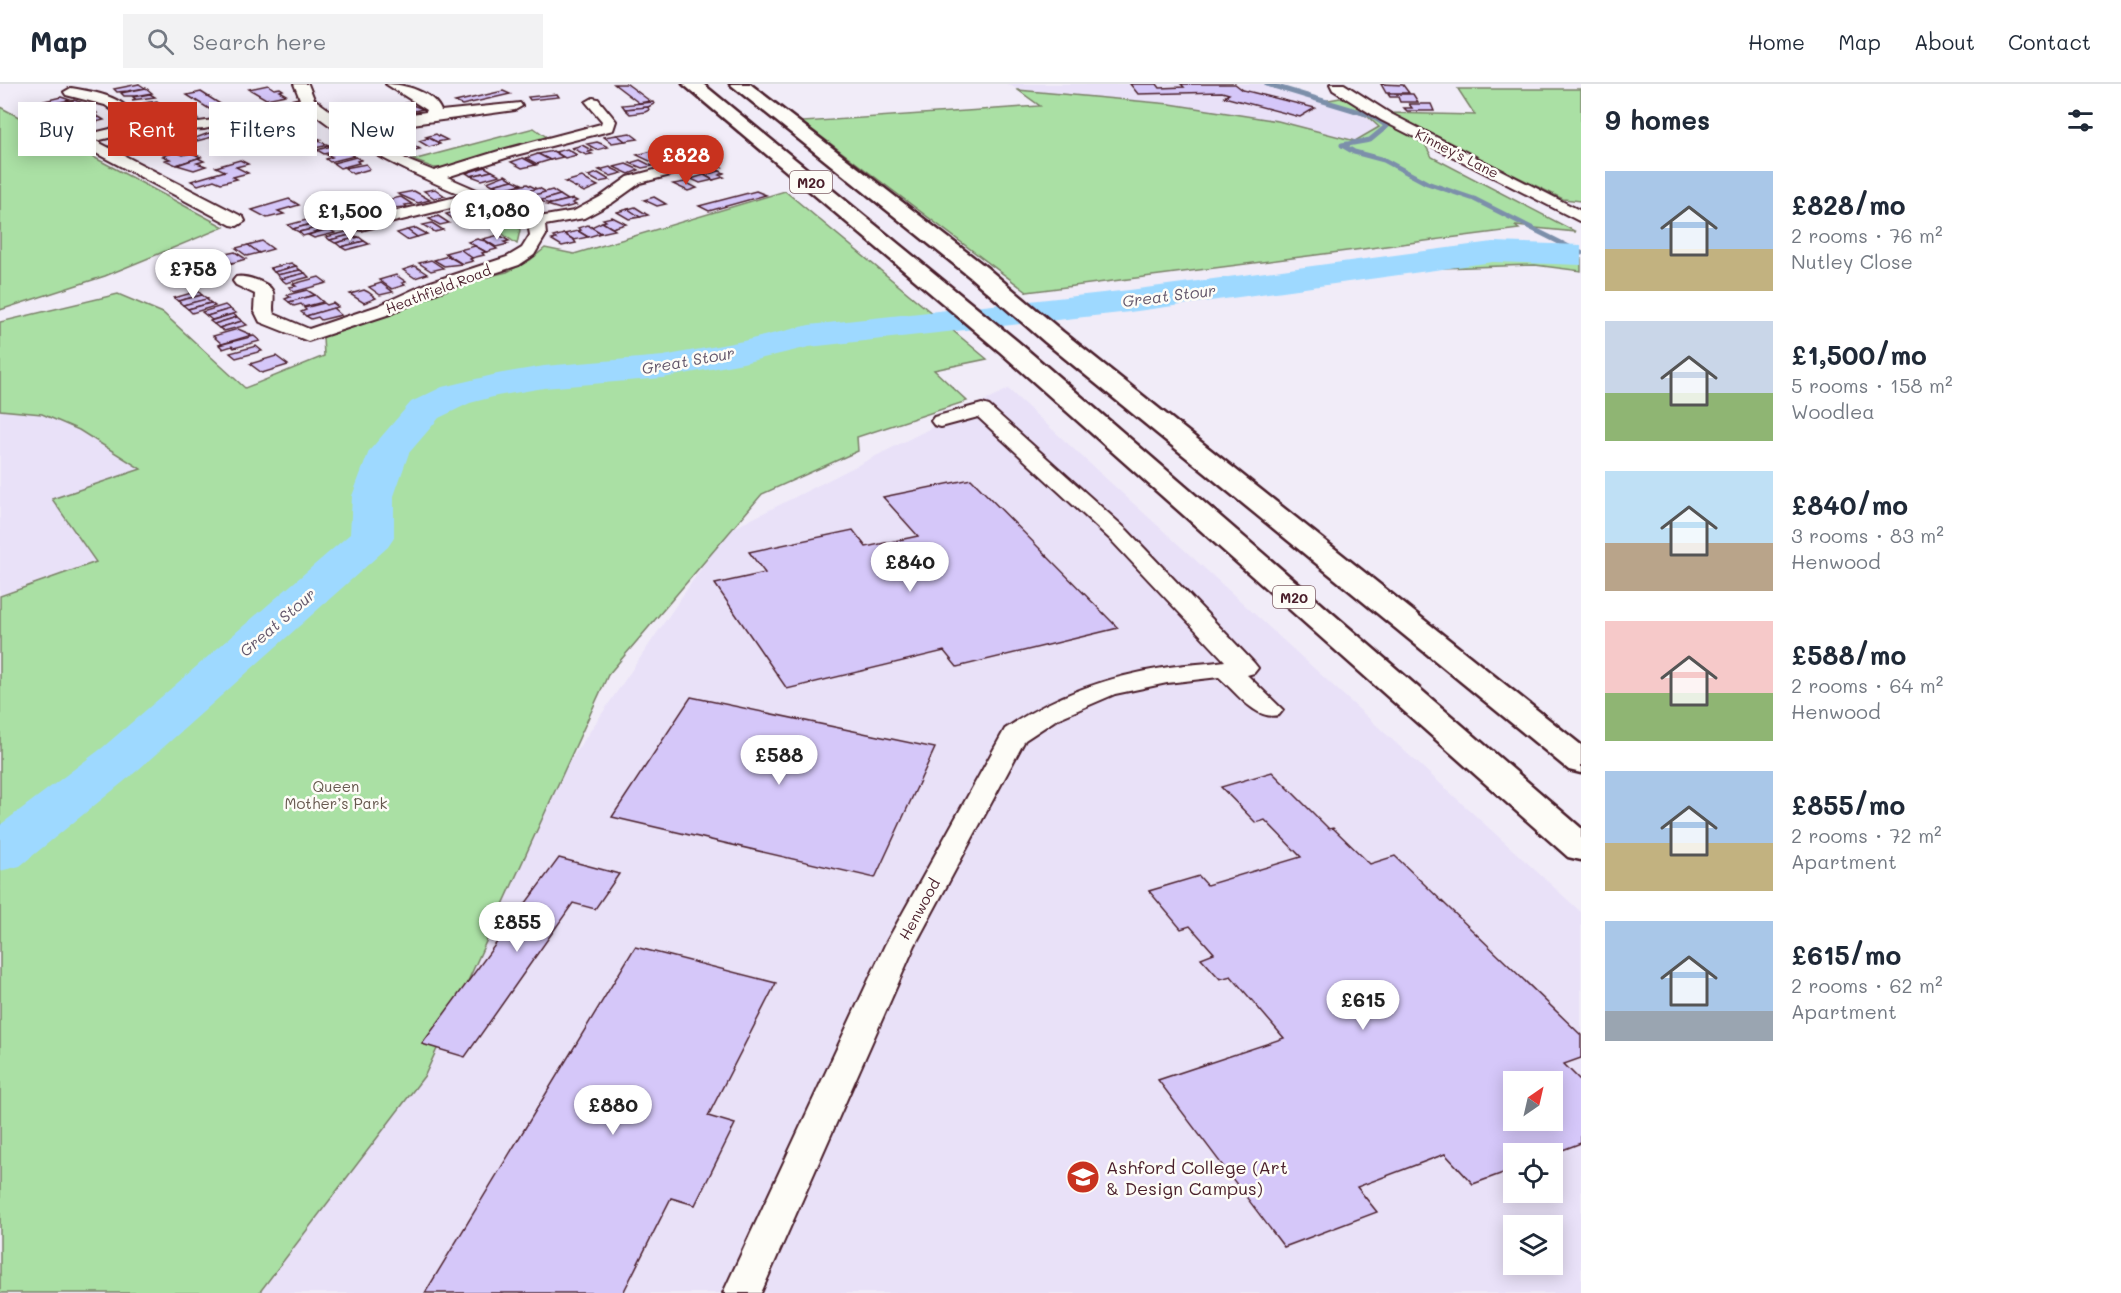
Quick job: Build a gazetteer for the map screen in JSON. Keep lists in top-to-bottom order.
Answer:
{
  "streets": {
    "highway": ["M20"],
    "street": ["Kinney's Lane", "Heathfield Road", "Henwood"]
  },
  "water": ["Great Stour"],
  "parks": ["Queen Mother’s Park"],
  "places": {
    "school or university": ["Ashford College (Art & Design Campus)"]
  },
  "north": "top right",
  "page": {
    "header": "Map",
    "search": "Search here",
    "nav": [
      "Home",
      "Map",
      "About",
      "Contact"
    ],
    "heading": "9 homes",
    "chip": [
      "Buy",
      "Rent",
      "Filters",
      "New"
    ],
    "price": [
      "£828",
      "£1,080",
      "£1,500",
      "£758",
      "£840",
      "£588",
      "£855",
      "£615",
      "£880"
    ],
    "list": [
      {
        "name": "£828/mo",
        "note": "2 rooms · 76 m² · Nutley Close"
      },
      {
        "name": "£1,500/mo",
        "note": "5 rooms · 158 m² · Woodlea"
      },
      {
        "name": "£840/mo",
        "note": "3 rooms · 83 m² · Henwood"
      },
      {
        "name": "£588/mo",
        "note": "2 rooms · 64 m² · Henwood"
      },
      {
        "name": "£855/mo",
        "note": "2 rooms · 72 m² · Apartment"
      },
      {
        "name": "£615/mo",
        "note": "2 rooms · 62 m² · Apartment"
      }
    ]
  }
}
